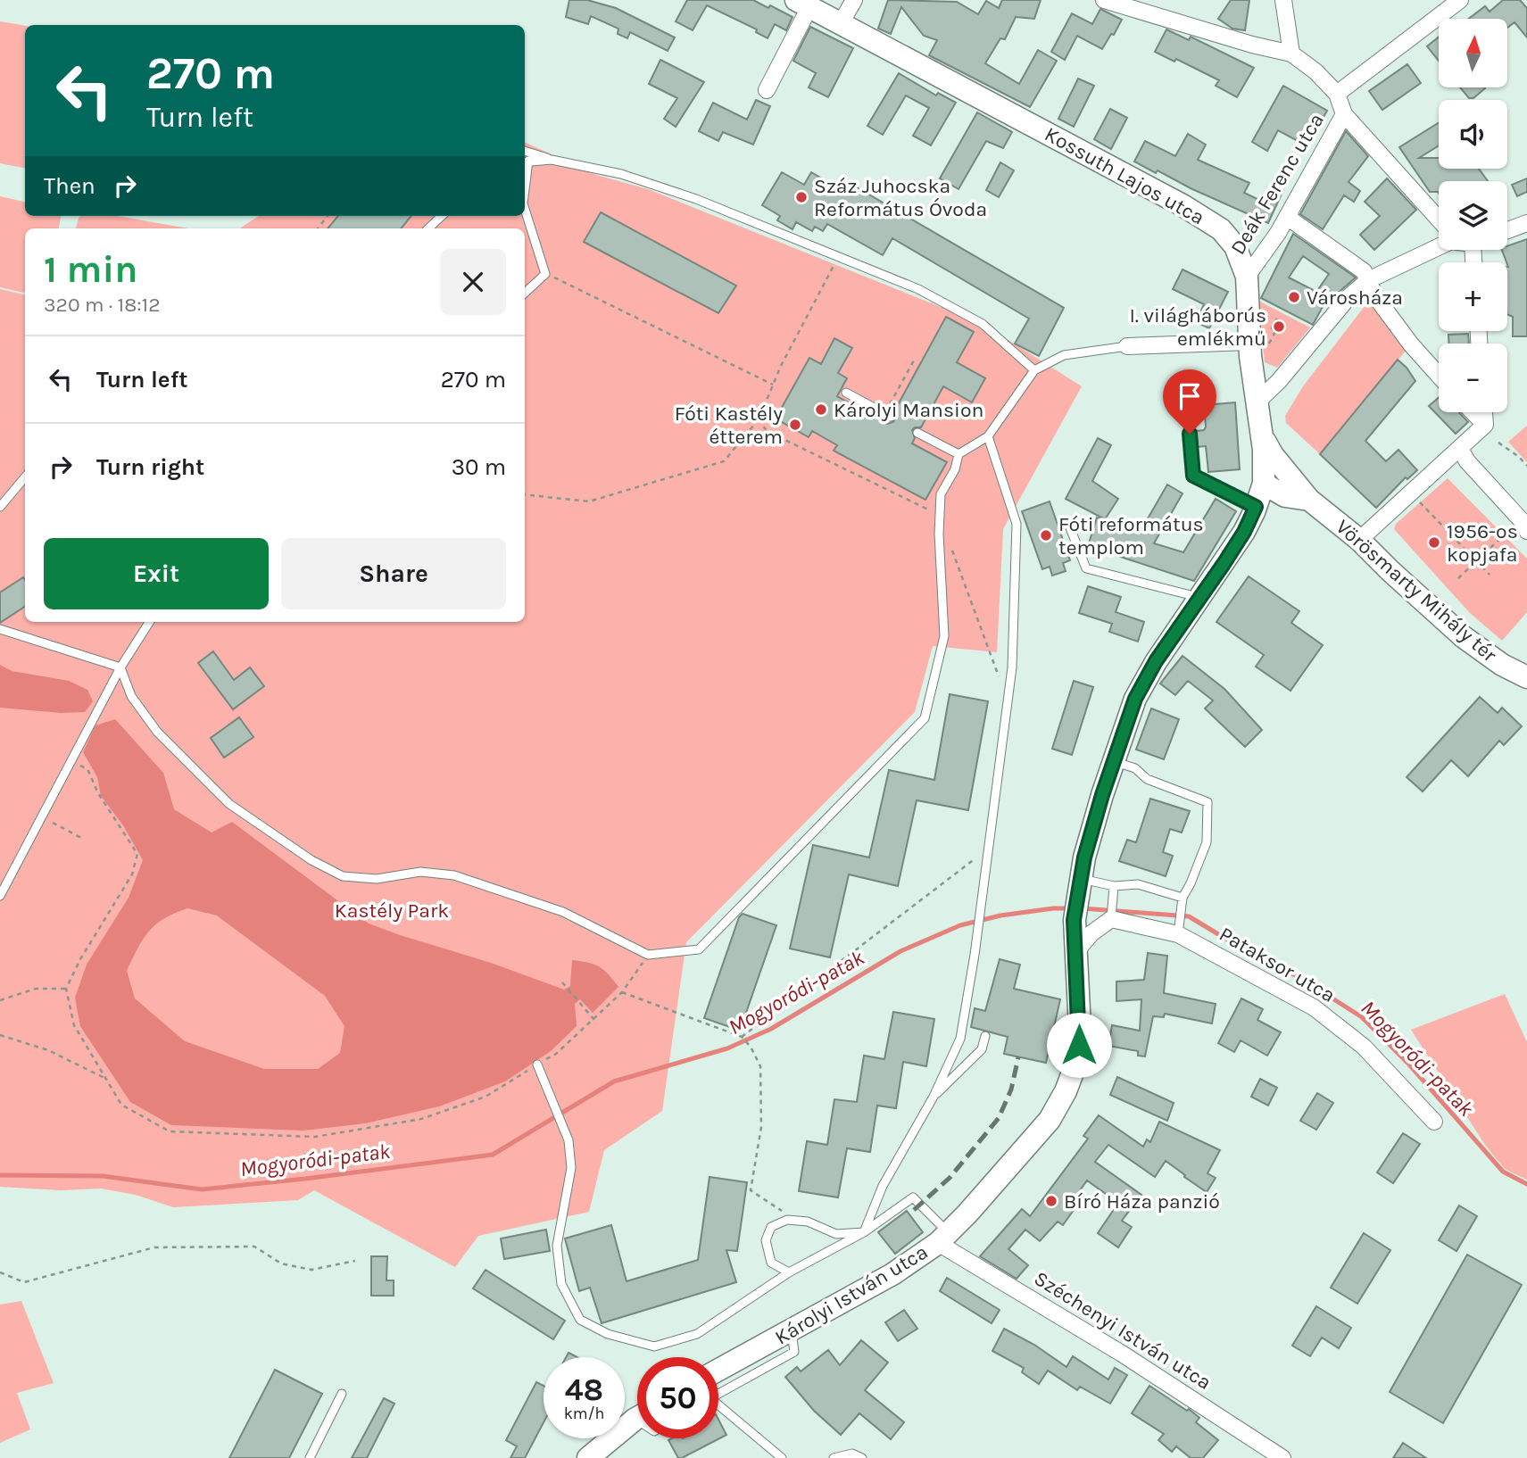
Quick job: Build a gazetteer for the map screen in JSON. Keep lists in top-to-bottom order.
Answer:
{
  "streets": {
    "main road": ["Kossuth Lajos utca", "Vörösmarty Mihály tér", "Károlyi István utca"],
    "street": ["Deák Ferenc utca", "Pataksor utca", "Széchenyi István utca"]
  },
  "crossings": [
    ["Kossuth Lajos utca", "Deák Ferenc utca"],
    ["Kossuth Lajos utca", "Vörösmarty Mihály tér"],
    ["Kossuth Lajos utca", "Károlyi István utca"],
    ["Vörösmarty Mihály tér", "Károlyi István utca"],
    ["Károlyi István utca", "Széchenyi István utca"]
  ],
  "water": ["Mogyoródi-patak"],
  "parks": ["Kastély Park"],
  "places": [
    "Száz Juhocska Református Óvoda",
    "Városháza",
    "I. világháborús emlékmű",
    "Károlyi Mansion",
    "Fóti Kastély étterem",
    "Fóti református templom",
    "1956-os kopjafa",
    "Bíró Háza panzió"
  ],
  "north": "top",
  "page": {
    "map_buttons": ["+", "−"],
    "turn": ["270 m", "Turn left"],
    "then": "Then",
    "heading": ["1 min", "320 m · 18:12"],
    "list": [
      {
        "name": "Turn left",
        "value": "270 m"
      },
      {
        "name": "Turn right",
        "value": "30 m"
      }
    ],
    "buttons": ["Exit", "Share"],
    "speed": "48 km/h",
    "limit": "50"
  }
}
